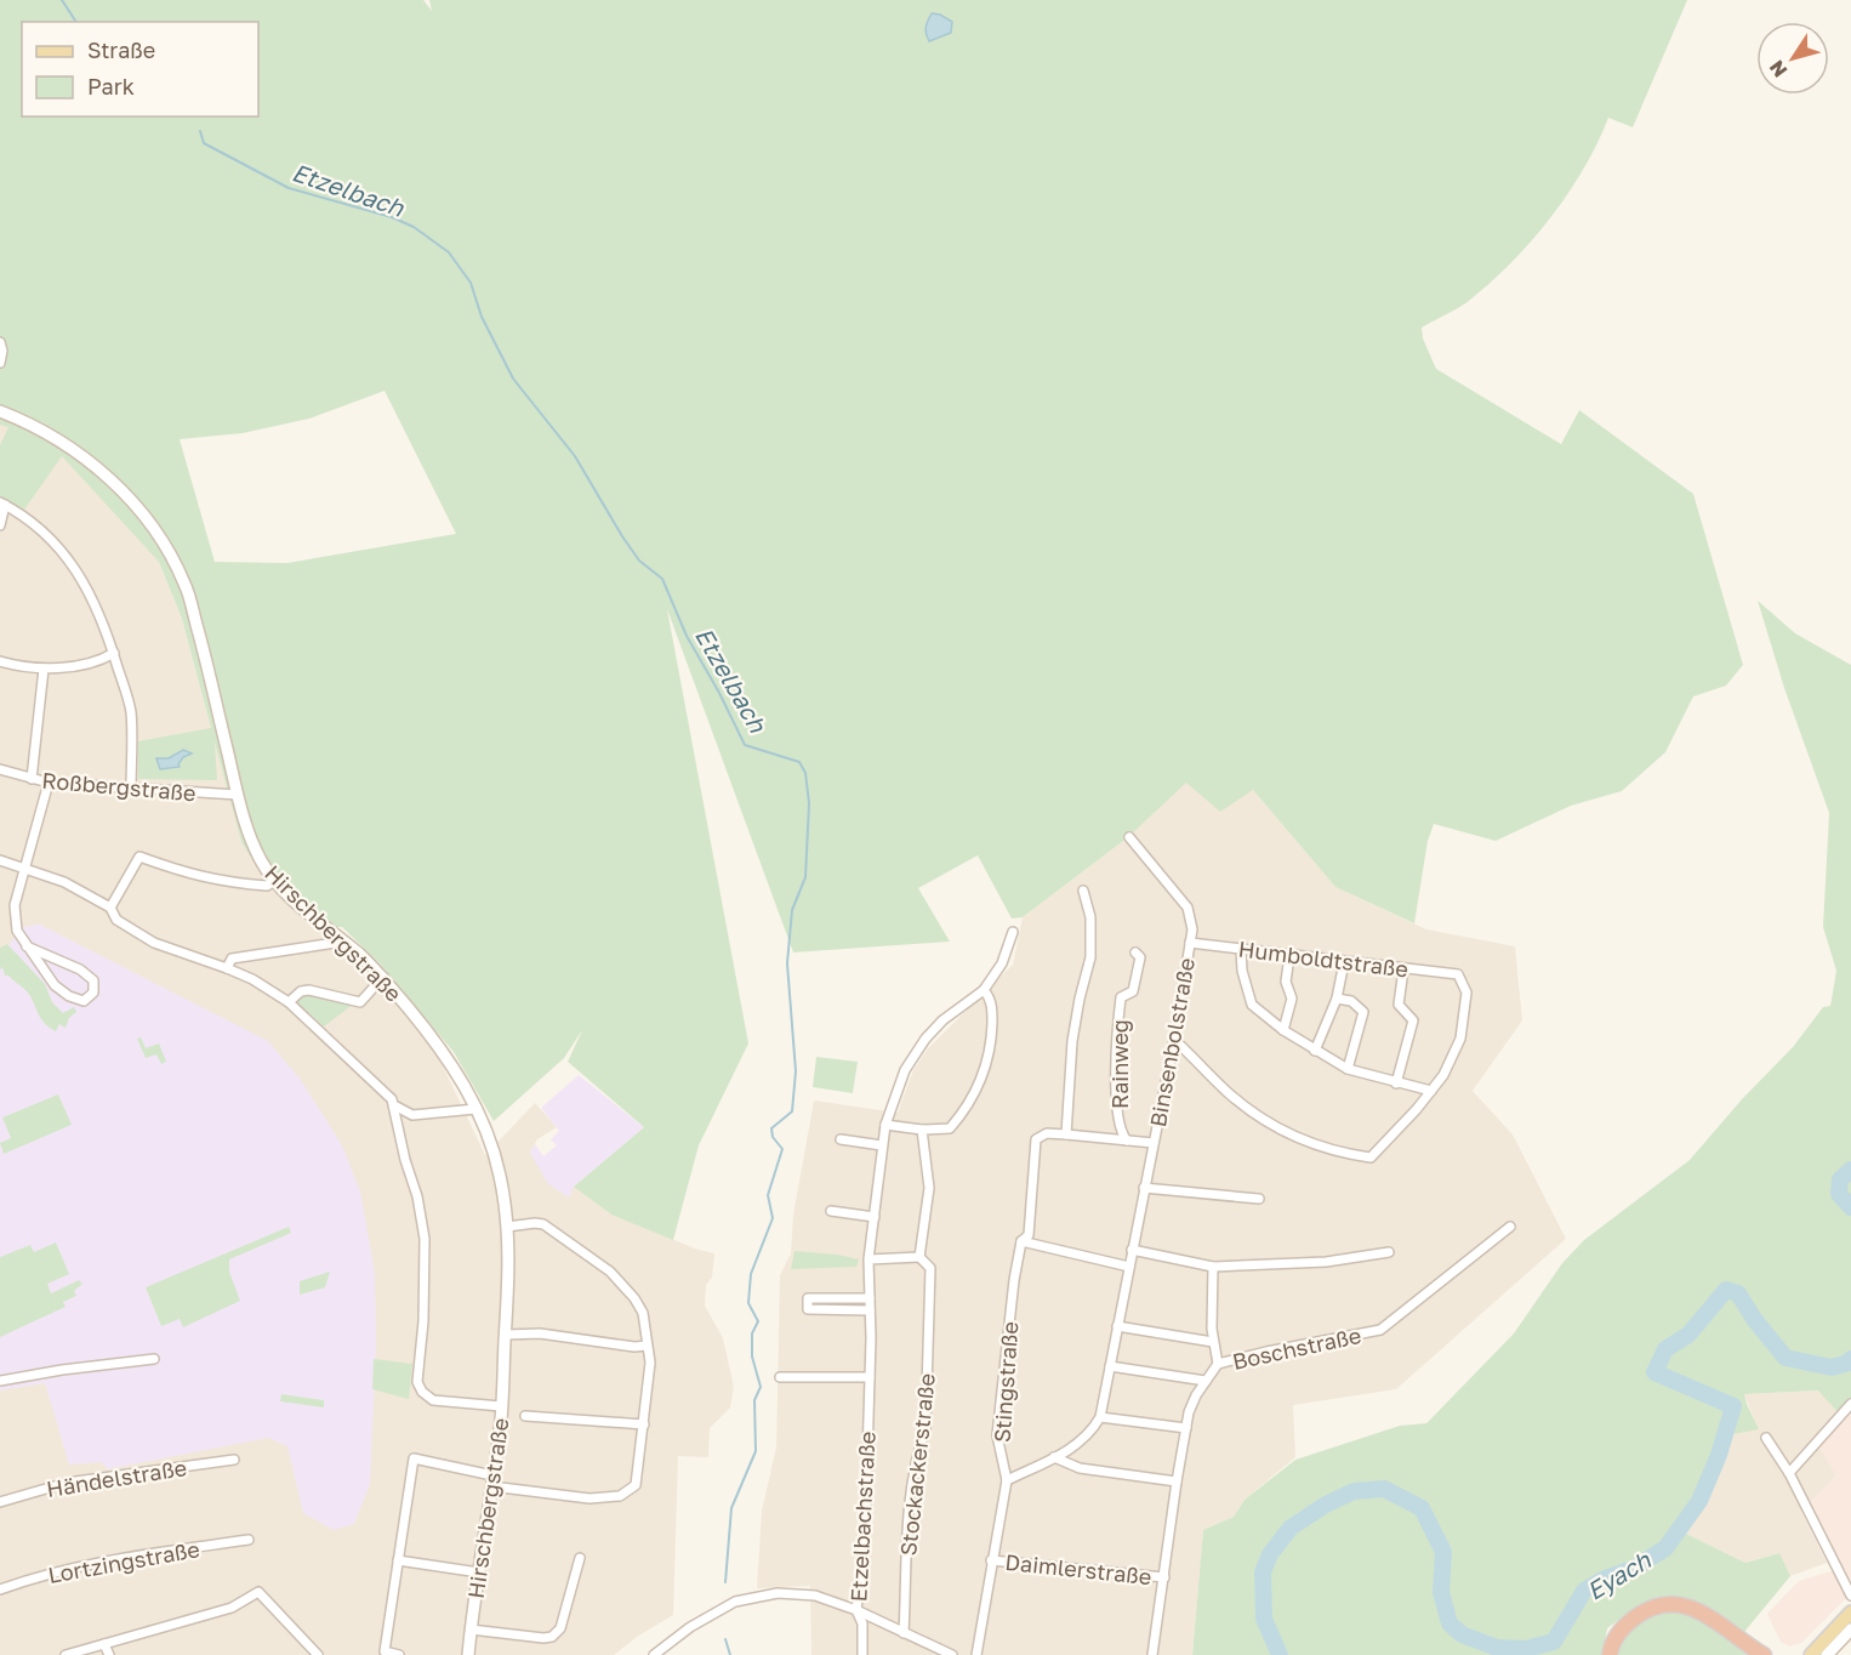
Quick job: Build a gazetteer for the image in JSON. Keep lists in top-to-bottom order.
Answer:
{
  "streets": {
    "street": [
      "Roßbergstraße",
      "Hirschbergstraße",
      "Humboldtstraße",
      "Binsenbolstraße",
      "Rainweg",
      "Boschstraße",
      "Stingstraße",
      "Stockackerstraße",
      "Händelstraße",
      "Etzelbachstraße",
      "Lortzingstraße",
      "Daimlerstraße"
    ]
  },
  "crossings": [
    ["Roßbergstraße", "Hirschbergstraße"],
    ["Humboldtstraße", "Binsenbolstraße"],
    ["Binsenbolstraße", "Stingstraße"],
    ["Rainweg", "Stingstraße"],
    ["Boschstraße", "Daimlerstraße"],
    ["Stingstraße", "Daimlerstraße"]
  ],
  "water": ["Etzelbach", "Eyach"],
  "legend": ["Straße", "Park"],
  "north": "bottom left"
}
